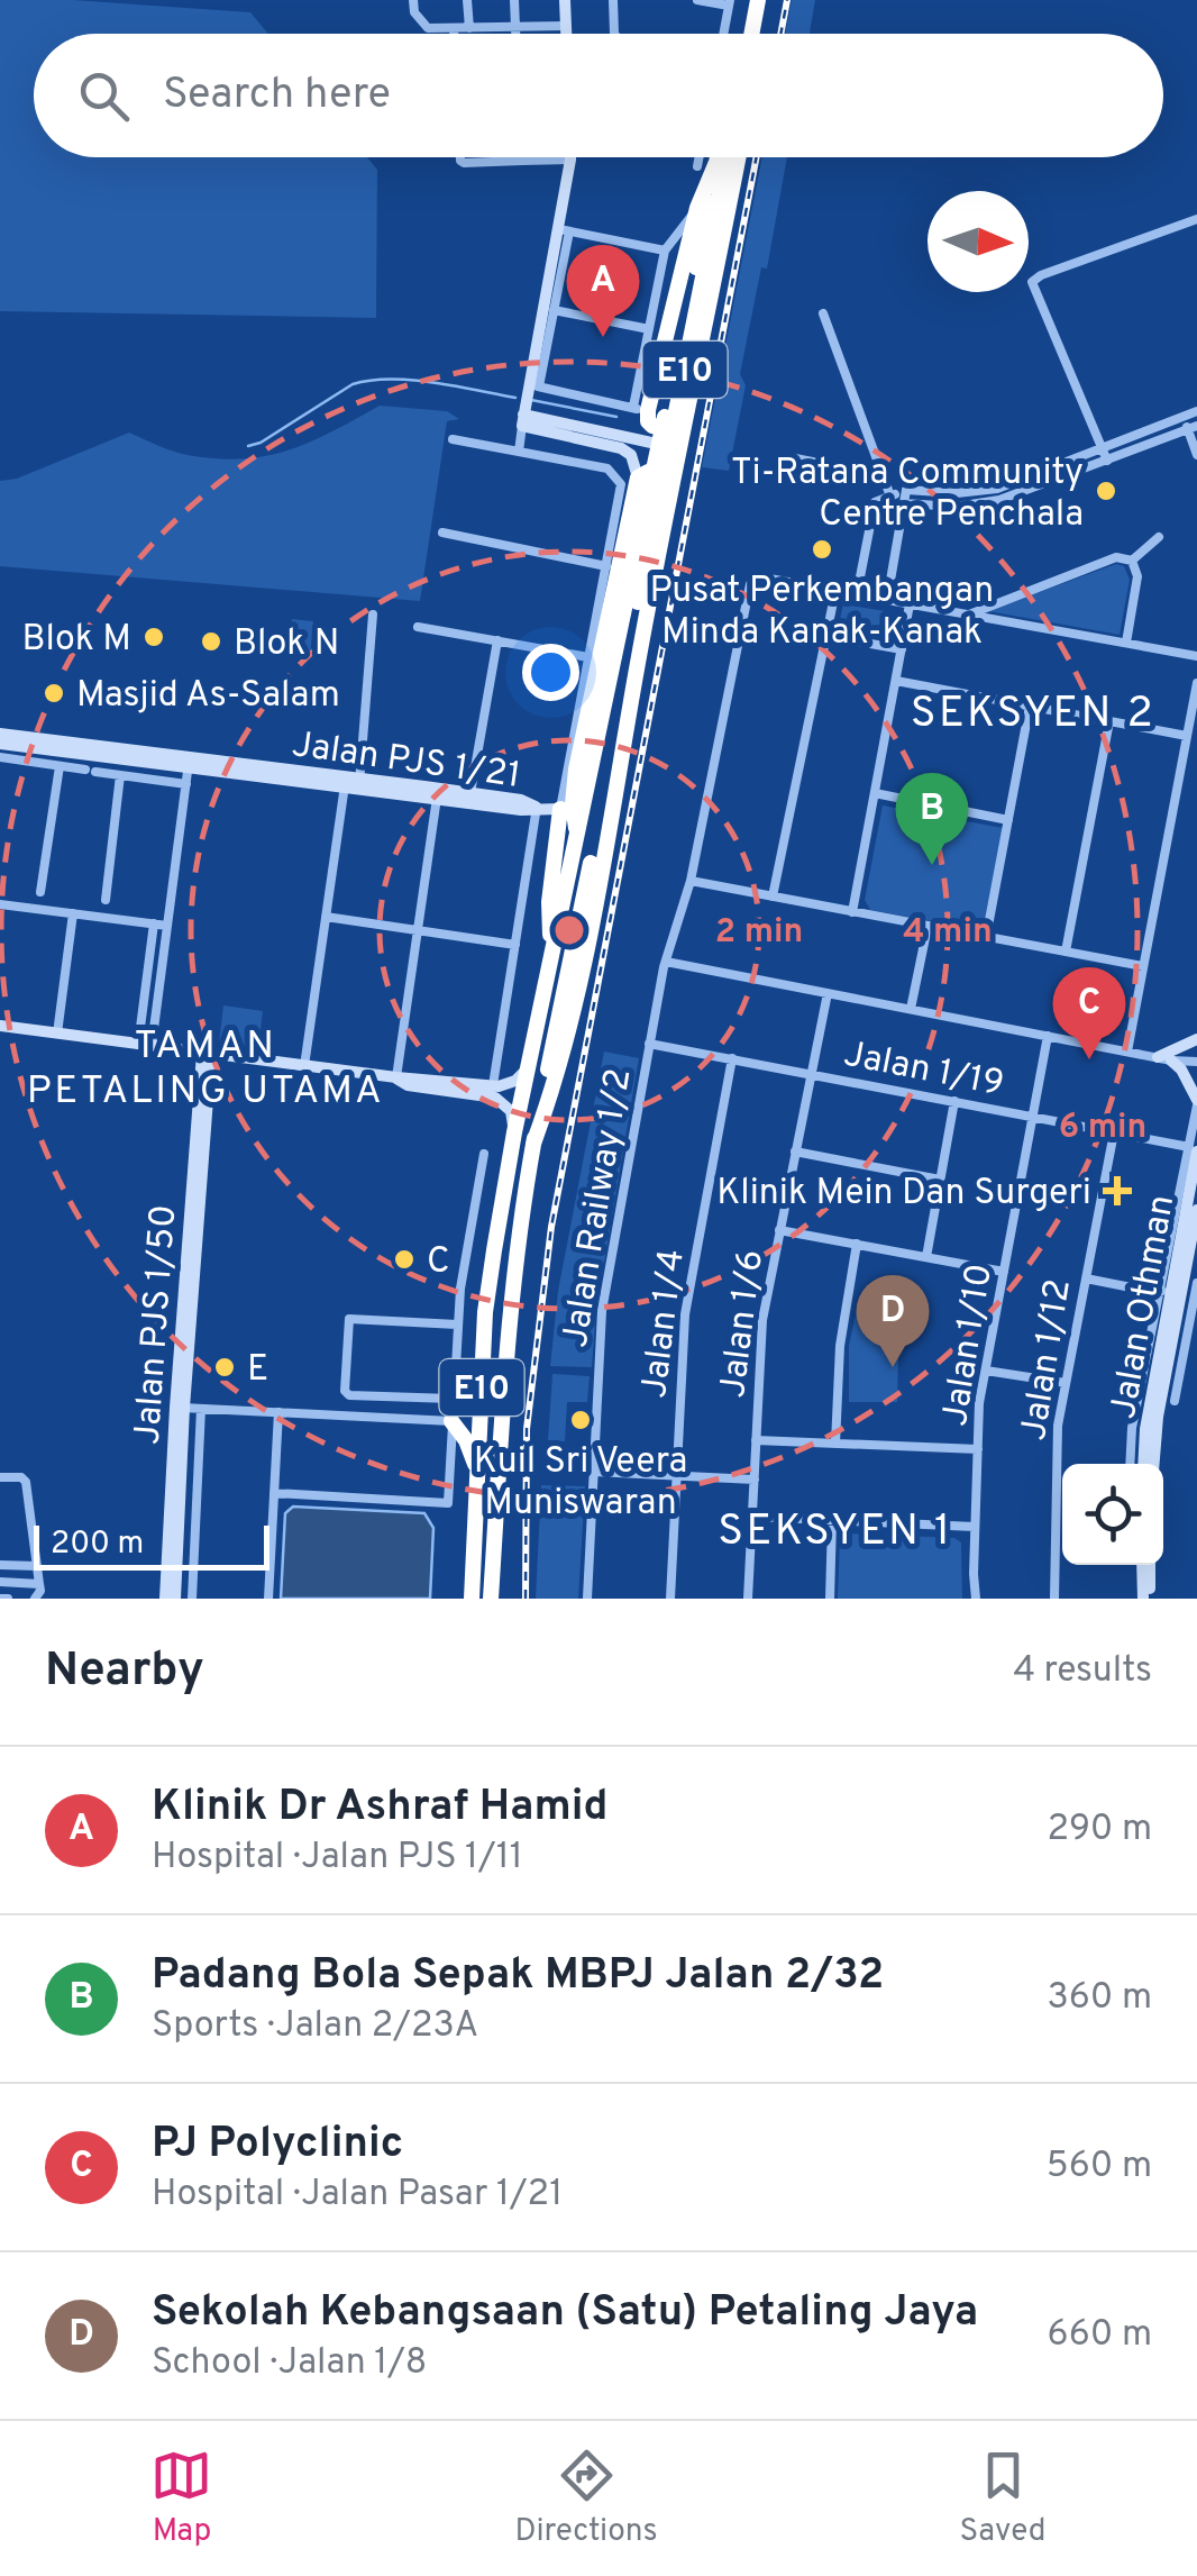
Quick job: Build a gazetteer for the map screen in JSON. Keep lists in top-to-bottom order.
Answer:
{
  "streets": {
    "highway": ["E10"],
    "street": [
      "Jalan PJS 1/21",
      "Jalan 1/19",
      "Jalan Railway 1/2",
      "Jalan Othman",
      "Jalan 1/4",
      "Jalan 1/6",
      "Jalan PJS 1/50",
      "Jalan 1/10",
      "Jalan 1/12"
    ]
  },
  "crossings": [
    ["Jalan 1/19", "Jalan Railway 1/2"],
    ["Jalan 1/19", "Jalan Othman"],
    ["Jalan 1/19", "Jalan 1/4"],
    ["Jalan 1/19", "Jalan 1/6"],
    ["Jalan 1/19", "Jalan 1/10"],
    ["Jalan 1/19", "Jalan 1/12"]
  ],
  "districts": ["SEKSYEN 2", "TAMAN PETALING UTAMA", "SEKSYEN 1"],
  "places": {
    "other": [
      "Ti-Ratana Community Centre Penchala",
      "Pusat Perkembangan Minda Kanak-Kanak",
      "Blok M",
      "Blok N",
      "Masjid As-Salam",
      "C",
      "E",
      "Kuil Sri Veera Muniswaran"
    ],
    "health": ["Klinik Mein Dan Surgeri"]
  },
  "scale_bar": "200 m",
  "north": "right",
  "page": {
    "search": "Search here",
    "pins": [
      "A",
      "B",
      "C",
      "D"
    ],
    "scale": "200 m",
    "heading": ["Nearby", "4 results"],
    "list": [
      {
        "mark": "A",
        "name": "Klinik Dr Ashraf Hamid",
        "note": "Hospital · Jalan PJS 1/11",
        "value": "290 m"
      },
      {
        "mark": "B",
        "name": "Padang Bola Sepak MBPJ Jalan 2/32",
        "note": "Sports · Jalan 2/23A",
        "value": "360 m"
      },
      {
        "mark": "C",
        "name": "PJ Polyclinic",
        "note": "Hospital · Jalan Pasar 1/21",
        "value": "560 m"
      },
      {
        "mark": "D",
        "name": "Sekolah Kebangsaan (Satu) Petaling Jaya",
        "note": "School · Jalan 1/8",
        "value": "660 m"
      }
    ],
    "nav": ["Map", "Directions", "Saved"]
  },
  "rings": ["2 min", "4 min", "6 min"]
}
